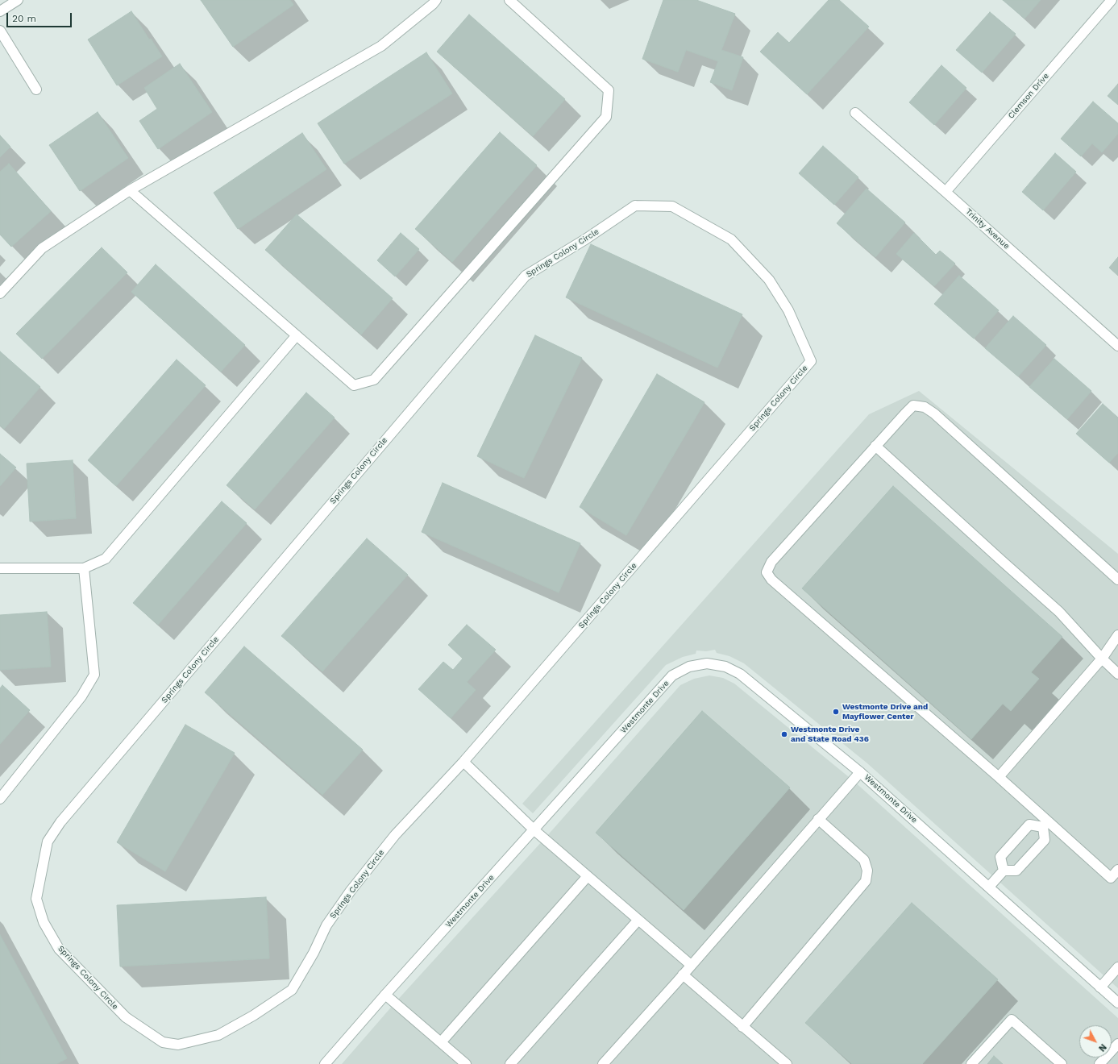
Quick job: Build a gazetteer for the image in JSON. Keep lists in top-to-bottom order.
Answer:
{
  "streets": {
    "street": [
      "Clemson Drive",
      "Trinity Avenue",
      "Springs Colony Circle",
      "Westmonte Drive"
    ]
  },
  "crossings": [
    ["Clemson Drive", "Trinity Avenue"]
  ],
  "places": ["Westmonte Drive and Mayflower Center", "Westmonte Drive and State Road 436"],
  "scale_bar": "20 m",
  "north": "bottom right"
}
